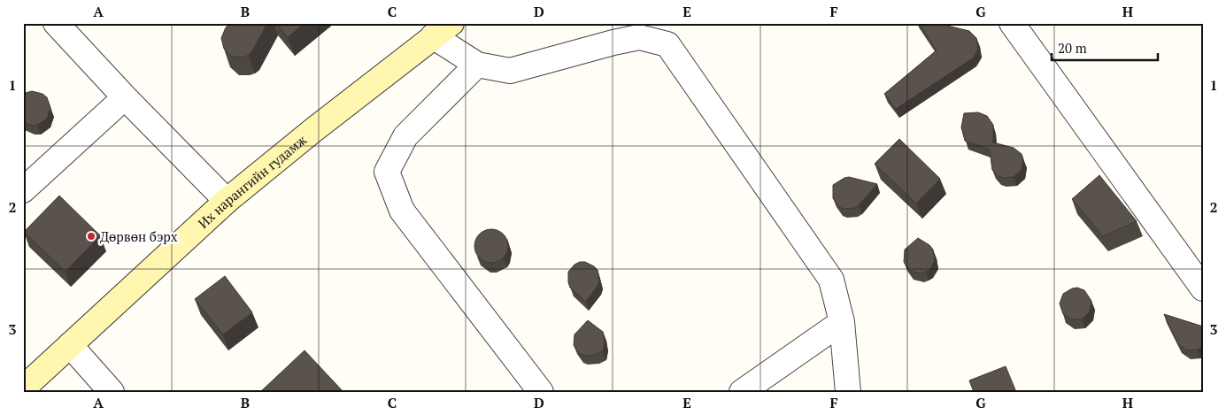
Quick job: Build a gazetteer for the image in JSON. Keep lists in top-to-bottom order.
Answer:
{
  "streets": {
    "main road": ["Их нарангийн гудамж"]
  },
  "places": ["Дөрвөн бэрх"],
  "scale_bar": "20 m",
  "grid": {
    "columns": [
      "A",
      "B",
      "C",
      "D",
      "E",
      "F",
      "G",
      "H"
    ],
    "rows": ["1", "2", "3"]
  }
}
